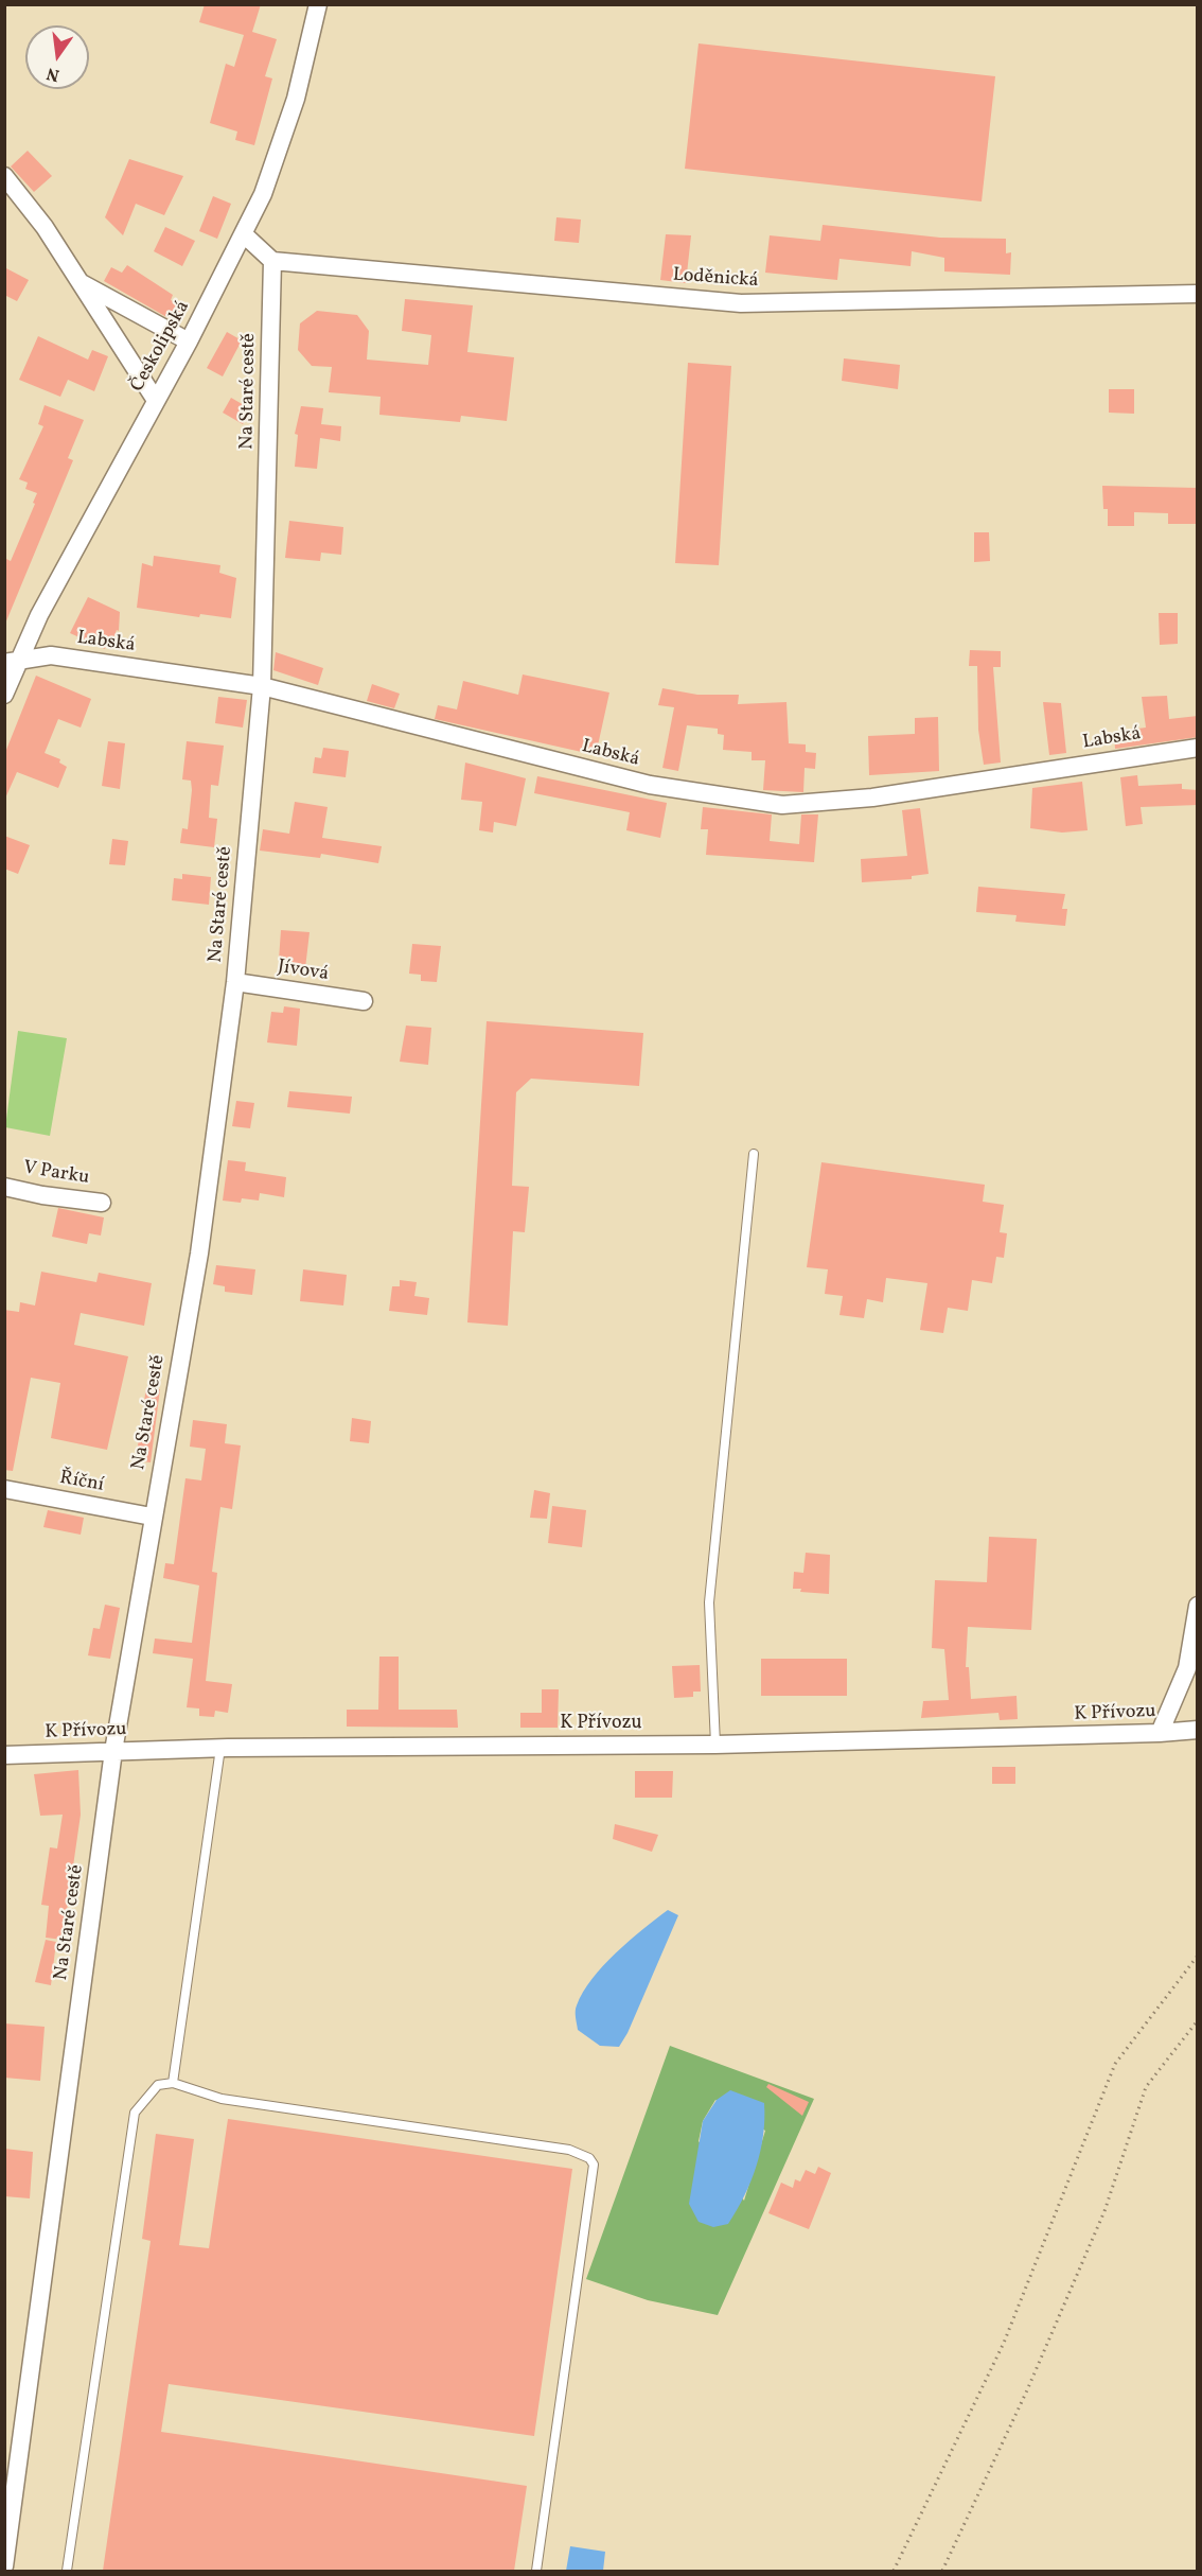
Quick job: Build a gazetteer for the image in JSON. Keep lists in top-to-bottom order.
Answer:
{
  "streets": {
    "street": [
      "Loděnická",
      "Českolipská",
      "Na Staré cestě",
      "Labská",
      "Jívová",
      "V Parku",
      "Říční",
      "K Přívozu"
    ]
  },
  "crossings": [
    ["Loděnická", "Na Staré cestě"],
    ["Českolipská", "Labská"],
    ["Na Staré cestě", "Labská"],
    ["Na Staré cestě", "Jívová"],
    ["Na Staré cestě", "Říční"],
    ["Na Staré cestě", "K Přívozu"]
  ],
  "north": "bottom"
}
